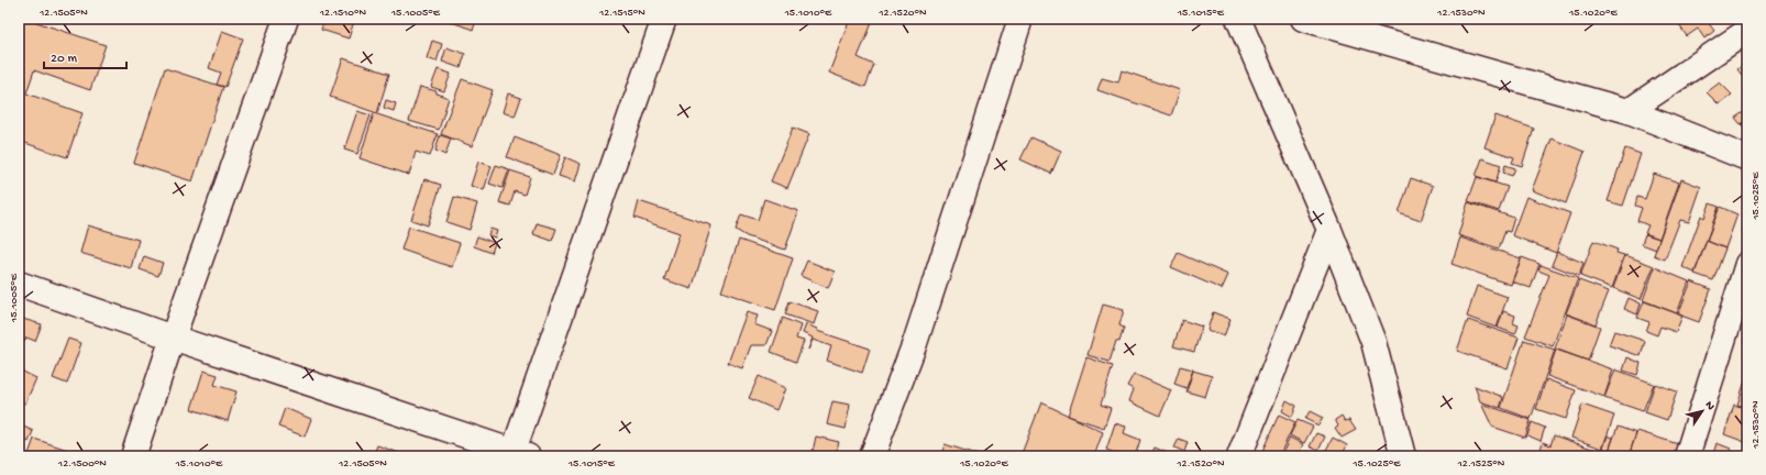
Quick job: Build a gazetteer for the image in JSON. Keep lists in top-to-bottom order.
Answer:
{
  "scale_bar": "20 m",
  "north": "top right",
  "coordinates": [
    "12.1505°N",
    "12.1510°N",
    "15.1005°E",
    "12.1515°N",
    "15.1010°E",
    "12.1520°N",
    "15.1015°E",
    "12.1530°N",
    "15.1020°E",
    "15.1025°E",
    "12.1500°N",
    "12.1525°N"
  ]
}
